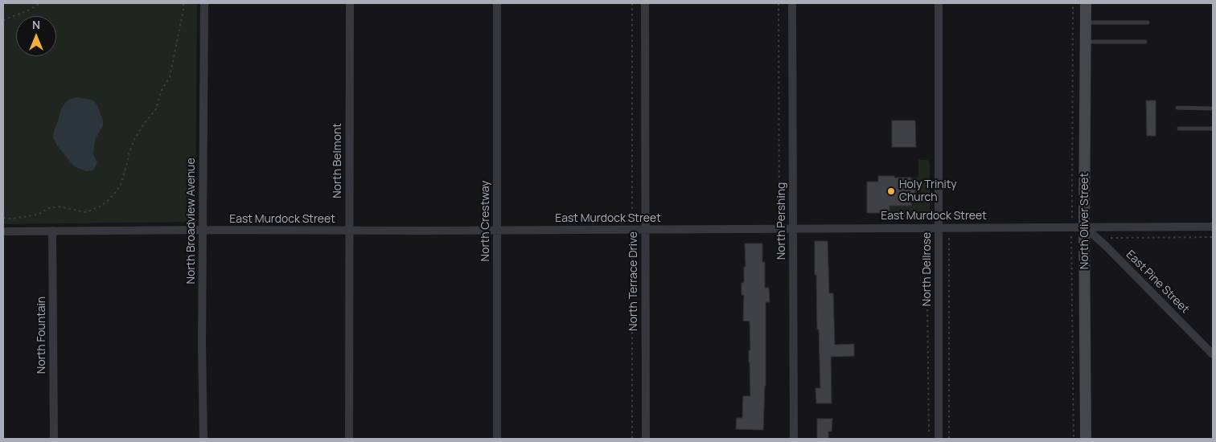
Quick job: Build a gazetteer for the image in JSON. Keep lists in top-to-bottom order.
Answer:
{
  "streets": {
    "main road": ["North Oliver Street"],
    "street": [
      "North Belmont",
      "East Murdock Street",
      "North Broadview Avenue",
      "North Crestway",
      "North Pershing",
      "North Dellrose",
      "North Terrace Drive",
      "East Pine Street",
      "North Fountain"
    ]
  },
  "crossings": [
    ["North Belmont", "East Murdock Street"],
    ["East Murdock Street", "North Broadview Avenue"],
    ["East Murdock Street", "North Crestway"],
    ["East Murdock Street", "North Pershing"],
    ["East Murdock Street", "North Oliver Street"],
    ["East Murdock Street", "North Dellrose"],
    ["East Murdock Street", "North Terrace Drive"],
    ["East Murdock Street", "East Pine Street"],
    ["East Murdock Street", "North Fountain"],
    ["North Oliver Street", "East Pine Street"]
  ],
  "places": ["Holy Trinity Church"],
  "north": "top"
}
